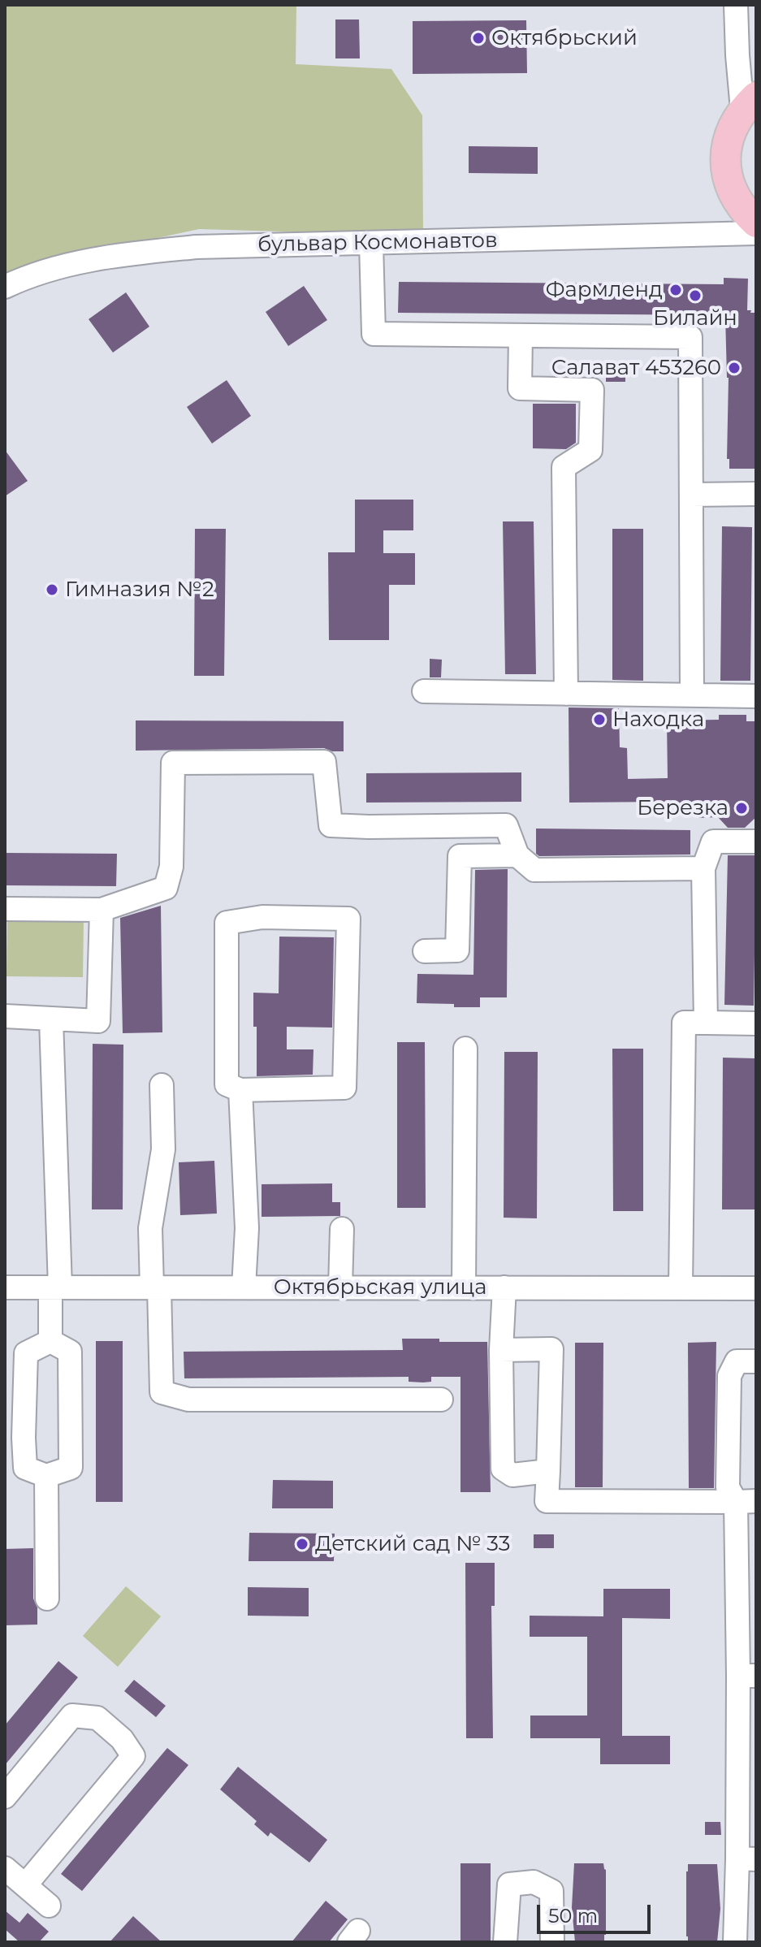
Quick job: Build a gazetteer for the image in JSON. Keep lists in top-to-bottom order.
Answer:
{
  "streets": {
    "street": ["бульвар Космонавтов", "Октябрьская улица"]
  },
  "places": [
    "Октябрьский",
    "Фармленд",
    "Билайн",
    "Салават 453260",
    "Гимназия №2",
    "Находка",
    "Березка",
    "Детский сад № 33"
  ],
  "scale_bar": "50 m"
}
